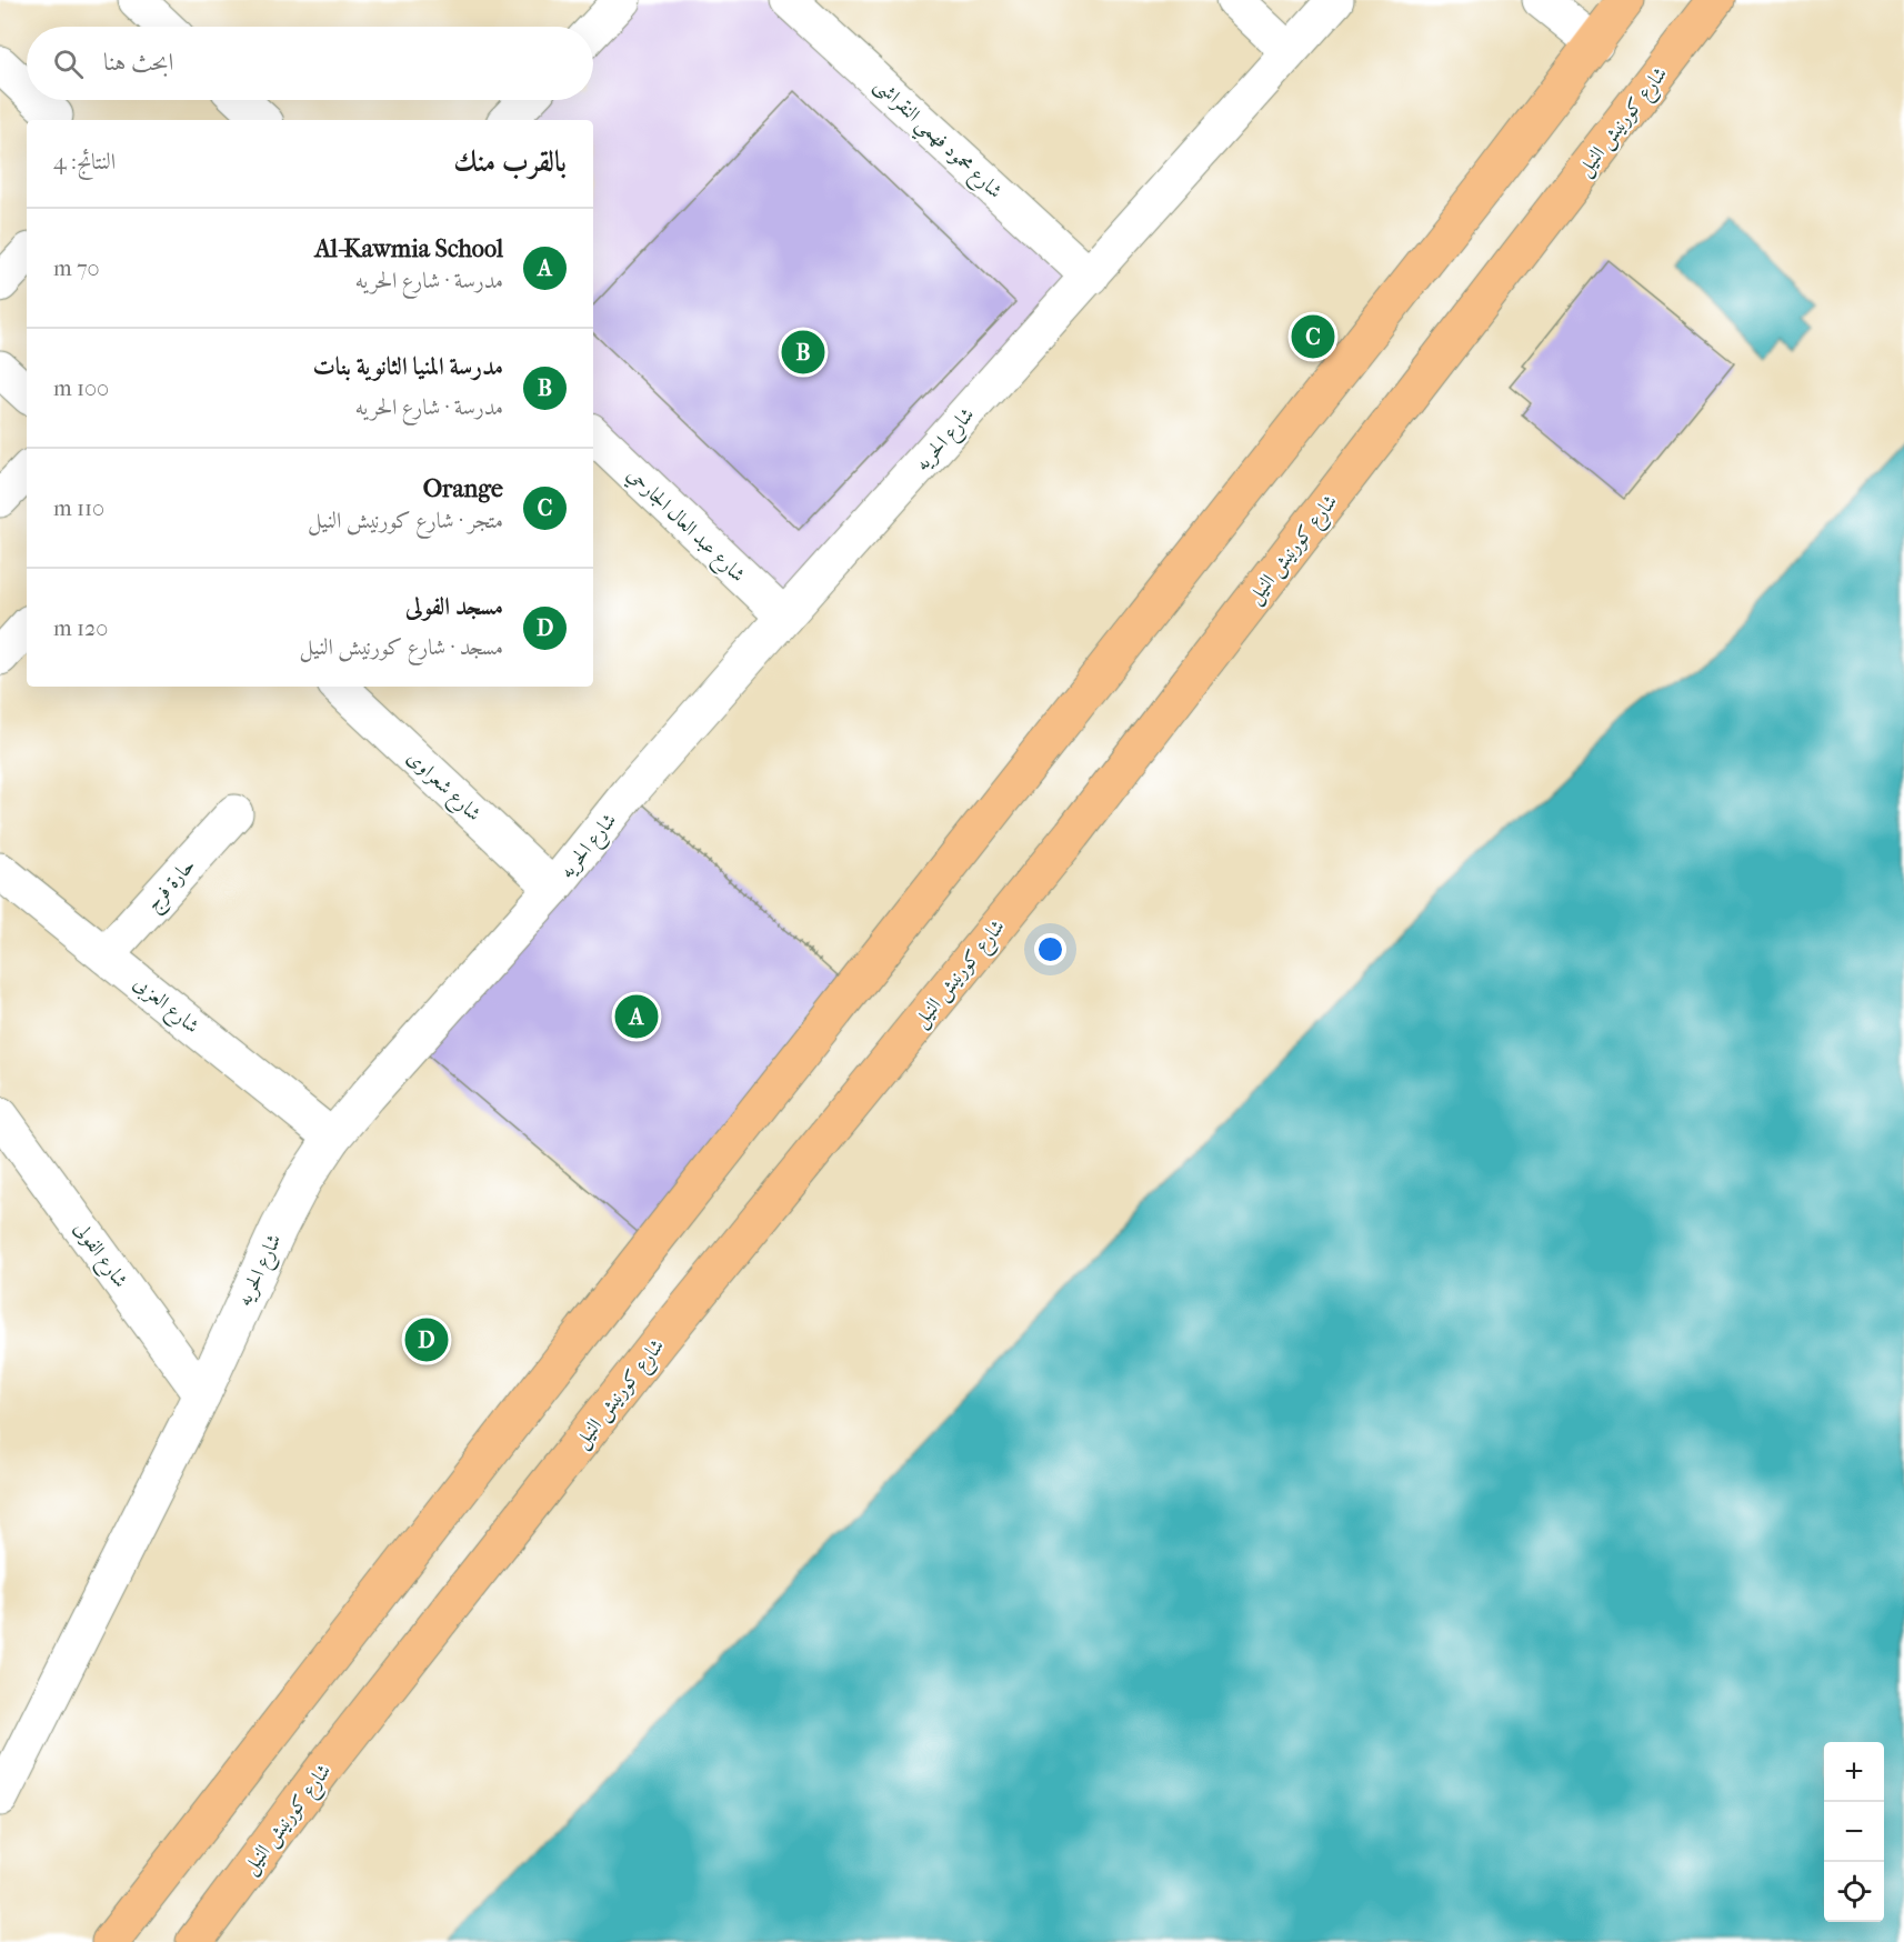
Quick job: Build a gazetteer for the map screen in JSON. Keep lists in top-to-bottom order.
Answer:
{
  "streets": {
    "main road": ["شارع كورنيش النيل"],
    "street": [
      "شارع محمود فهمي النقراشى",
      "شارع الحريه",
      "شارع عبد العال الجارحي",
      "شارع شعراوى",
      "حارة فرج",
      "شارع العزبى",
      "شارع الفولى"
    ]
  },
  "crossings": [
    ["شارع محمود فهمي النقراشى", "شارع الحريه"],
    ["شارع الحريه", "شارع عبد العال الجارحي"],
    ["شارع الحريه", "شارع شعراوى"],
    ["شارع الحريه", "شارع العزبى"],
    ["شارع الحريه", "شارع الفولى"],
    ["حارة فرج", "شارع العزبى"]
  ],
  "page": {
    "search": "ابحث هنا",
    "heading": ["بالقرب منك", "النتائج: 4"],
    "list": [
      {
        "mark": "A",
        "name": "Al-Kawmia School",
        "note": "مدرسة · شارع الحريه",
        "value": "70 m"
      },
      {
        "mark": "B",
        "name": "مدرسة المنيا الثانوية بنات",
        "note": "مدرسة · شارع الحريه",
        "value": "100 m"
      },
      {
        "mark": "C",
        "name": "Orange",
        "note": "متجر · شارع كورنيش النيل",
        "value": "110 m"
      },
      {
        "mark": "D",
        "name": "مسجد الفولى",
        "note": "مسجد · شارع كورنيش النيل",
        "value": "120 m"
      }
    ],
    "pins": [
      "C",
      "B",
      "A",
      "D"
    ],
    "map_buttons": ["+", "−"]
  }
}
